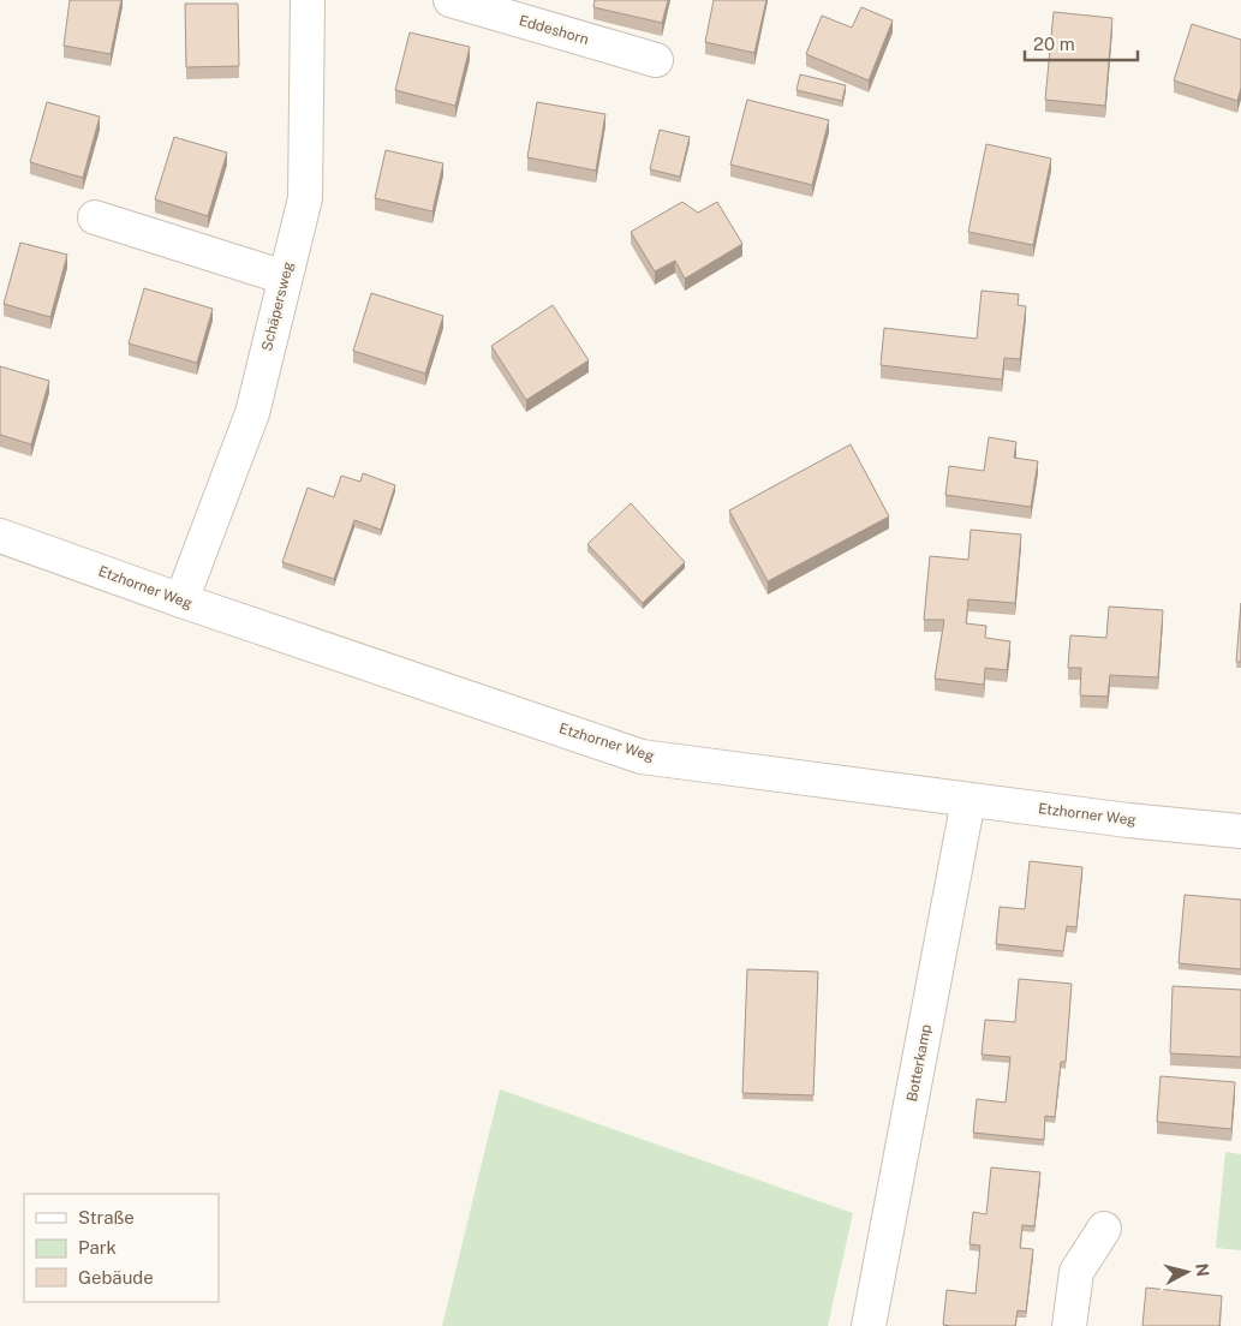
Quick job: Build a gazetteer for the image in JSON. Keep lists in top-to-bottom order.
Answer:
{
  "streets": {
    "street": [
      "Eddeshorn",
      "Schäpersweg",
      "Etzhorner Weg",
      "Botterkamp"
    ]
  },
  "crossings": [
    ["Schäpersweg", "Etzhorner Weg"],
    ["Etzhorner Weg", "Botterkamp"]
  ],
  "legend": ["Straße", "Park", "Gebäude"],
  "scale_bar": "20 m",
  "north": "right"
}
